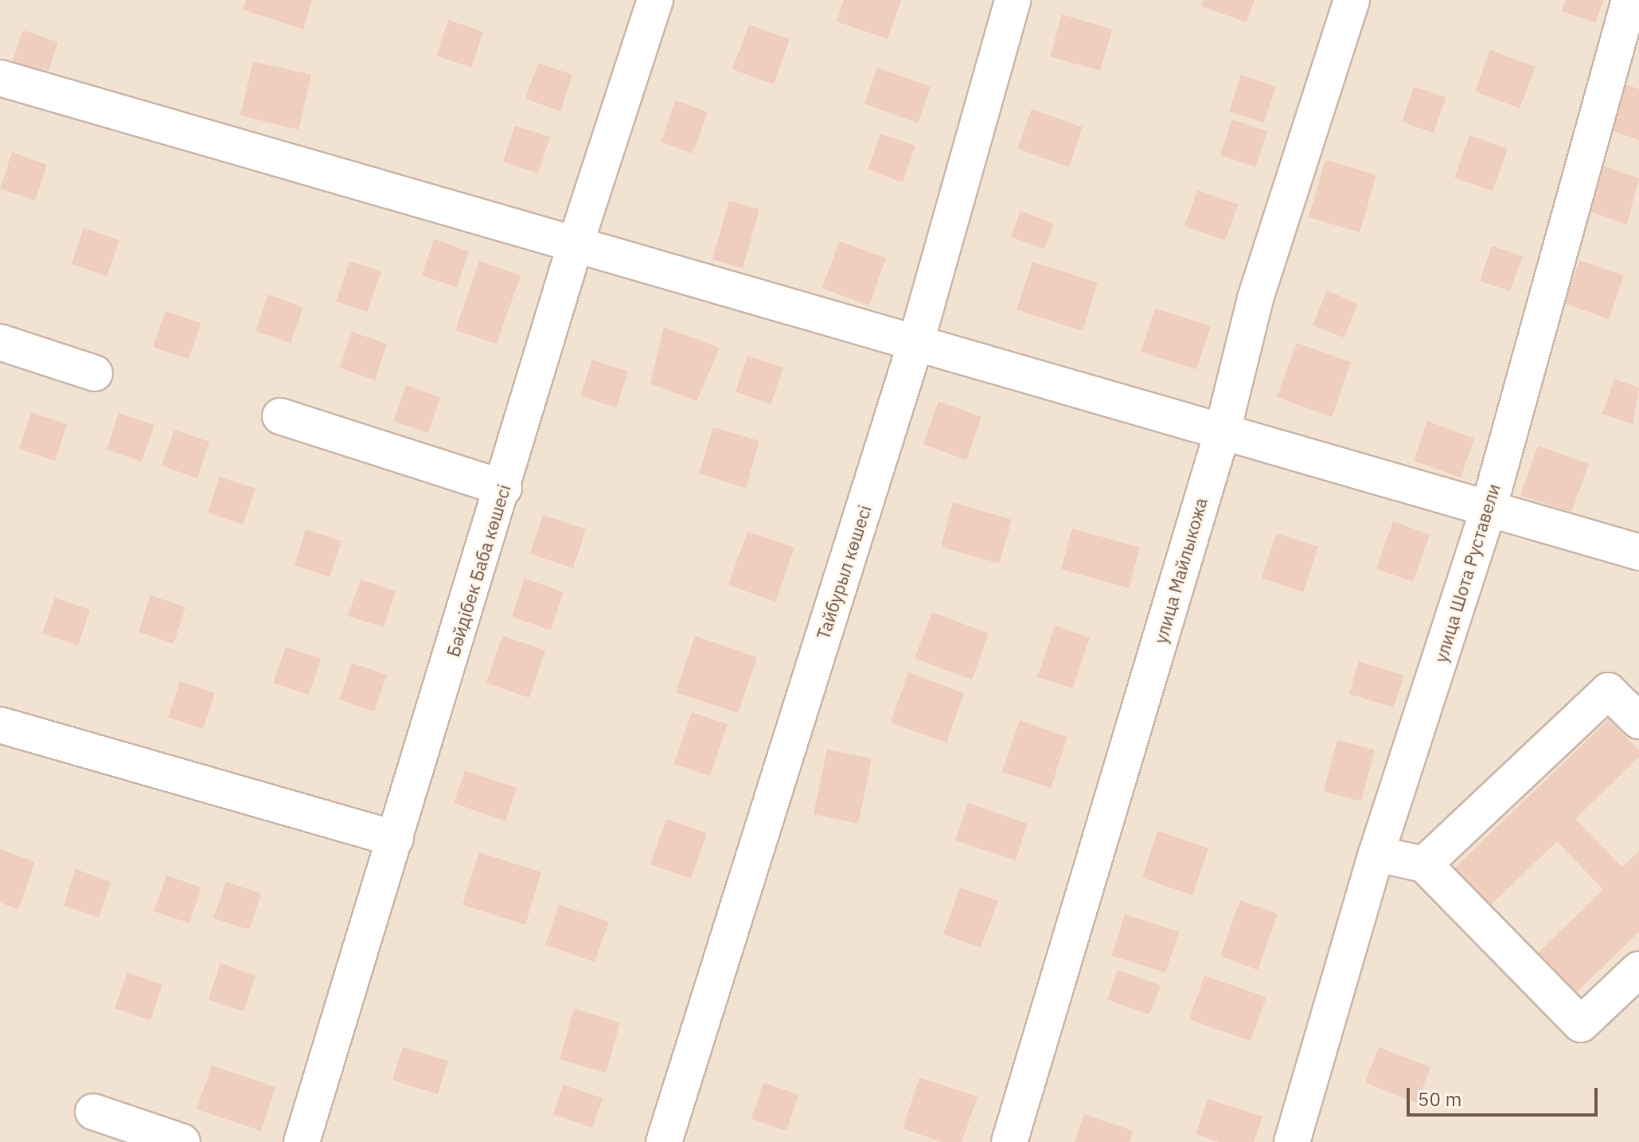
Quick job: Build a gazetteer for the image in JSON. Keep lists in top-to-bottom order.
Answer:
{
  "streets": {
    "street": [
      "Бәйдібек Баба көшесі",
      "улица Майлыкожа",
      "Тайбурыл көшесі",
      "улица Шота Руставели"
    ]
  },
  "scale_bar": "50 m"
}
